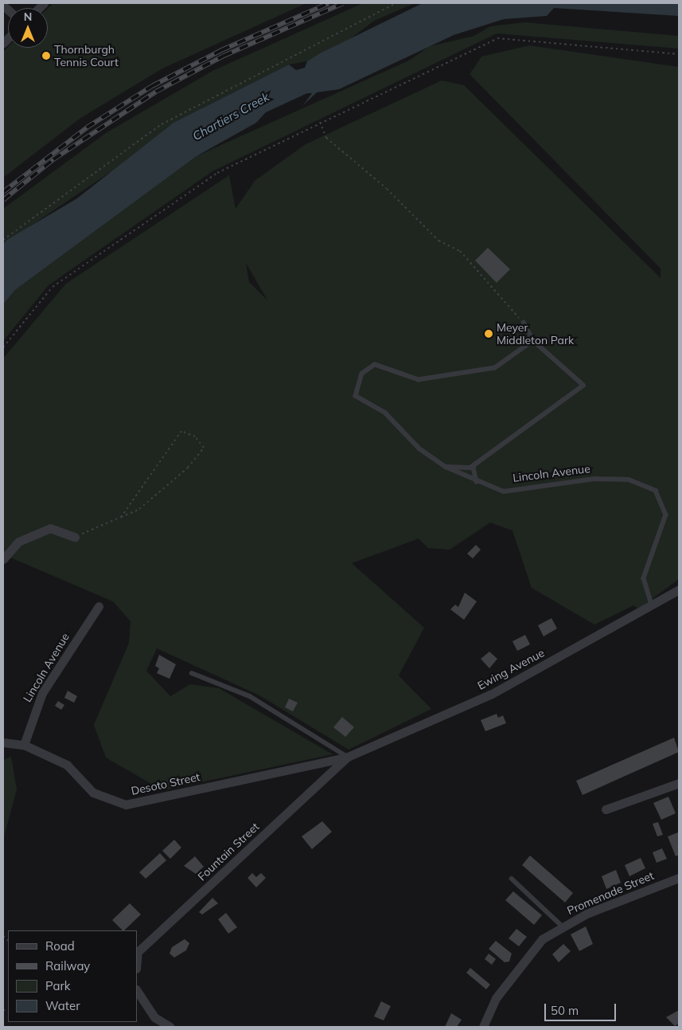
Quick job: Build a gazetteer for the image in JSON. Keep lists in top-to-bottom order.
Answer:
{
  "streets": {
    "street": [
      "Lincoln Avenue",
      "Ewing Avenue",
      "Desoto Street",
      "Fountain Street",
      "Promenade Street"
    ]
  },
  "crossings": [
    ["Lincoln Avenue", "Ewing Avenue"],
    ["Lincoln Avenue", "Desoto Street"],
    ["Ewing Avenue", "Desoto Street"],
    ["Ewing Avenue", "Fountain Street"],
    ["Desoto Street", "Fountain Street"]
  ],
  "water": ["Chartiers Creek"],
  "places": ["Thornburgh Tennis Court", "Meyer Middleton Park"],
  "legend": [
    "Road",
    "Railway",
    "Park",
    "Water"
  ],
  "scale_bar": "50 m",
  "north": "top"
}
